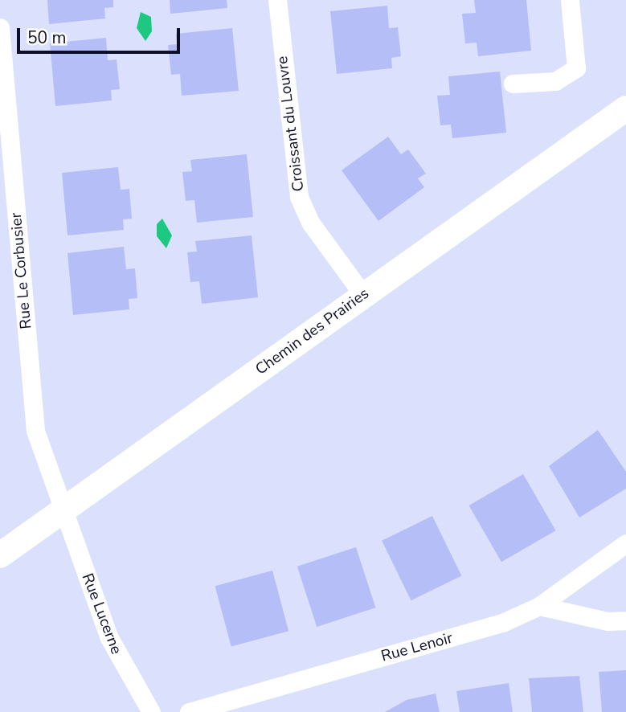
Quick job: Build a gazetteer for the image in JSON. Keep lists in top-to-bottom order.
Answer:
{
  "streets": {
    "street": [
      "Croissant du Louvre",
      "Rue Le Corbusier",
      "Chemin des Prairies",
      "Rue Lucerne",
      "Rue Lenoir"
    ]
  },
  "crossings": [
    ["Croissant du Louvre", "Chemin des Prairies"],
    ["Rue Le Corbusier", "Chemin des Prairies"],
    ["Rue Le Corbusier", "Rue Lucerne"],
    ["Chemin des Prairies", "Rue Lucerne"]
  ],
  "scale_bar": "50 m"
}
